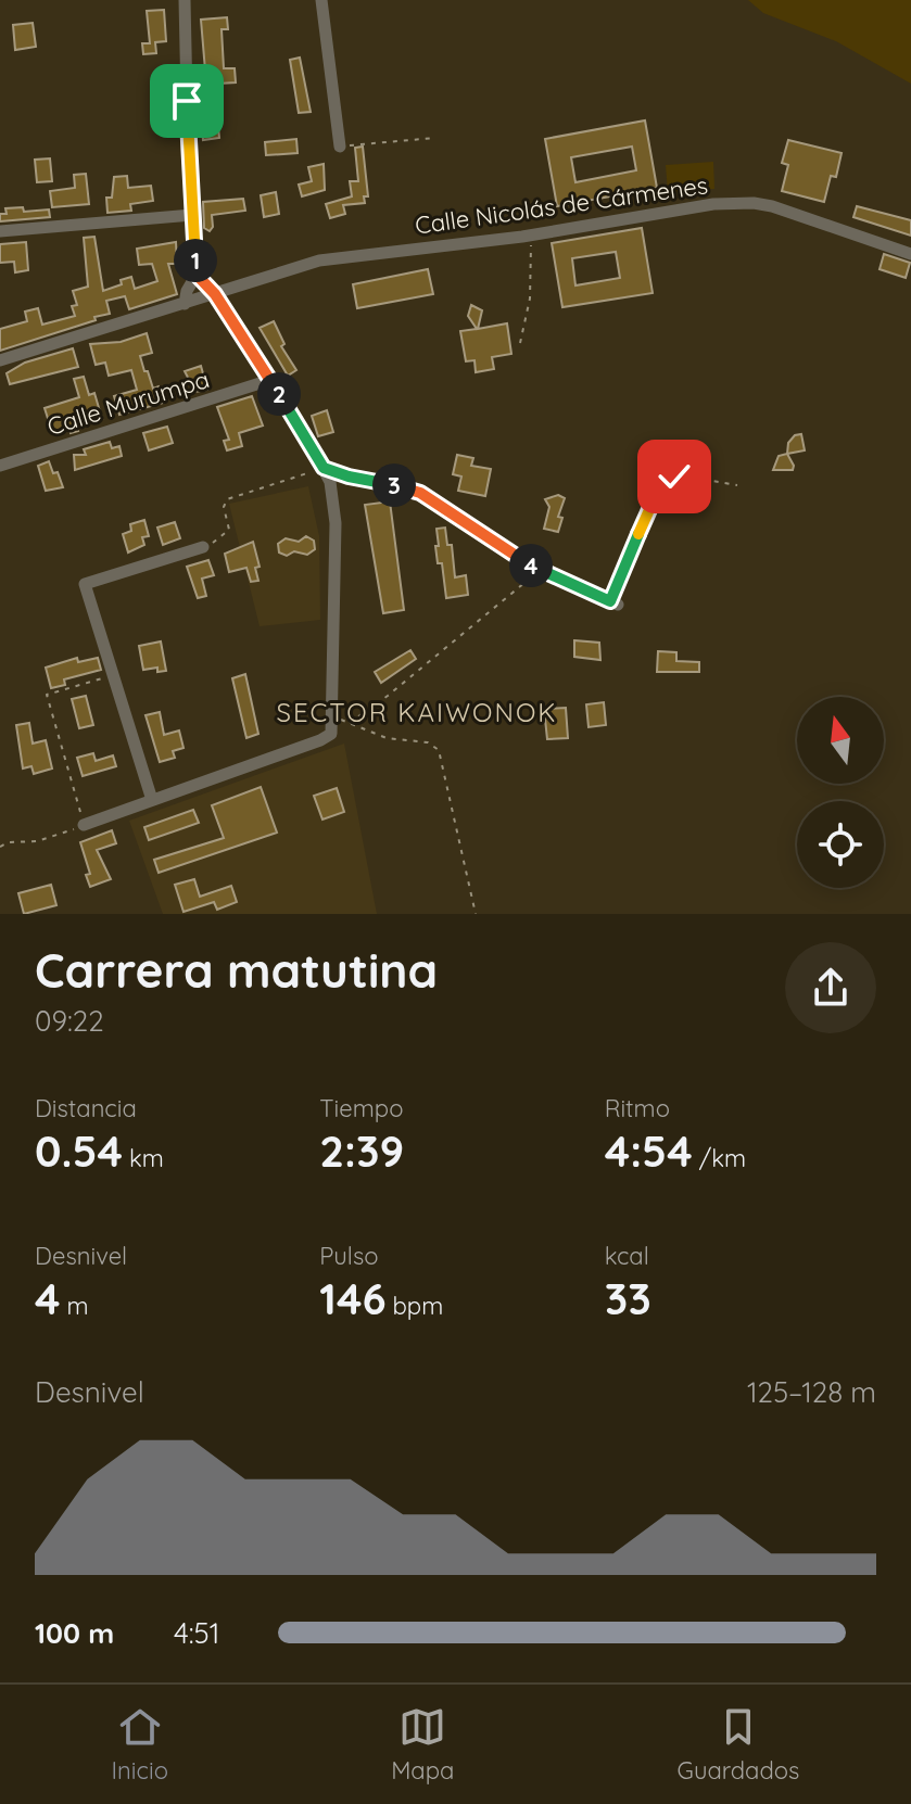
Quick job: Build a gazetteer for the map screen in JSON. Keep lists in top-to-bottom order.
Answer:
{
  "streets": {
    "street": ["Calle Nicolás de Cármenes", "Calle Murumpa"]
  },
  "districts": ["SECTOR KAIWONOK"],
  "north": "top",
  "page": {
    "pins": [
      "1",
      "2",
      "3",
      "4"
    ],
    "heading": ["Carrera matutina", "09:22"],
    "stats": [
      ["Distancia", "0.54 km"],
      ["Tiempo", "2:39"],
      ["Ritmo", "4:54 /km"],
      ["Desnivel", "4 m"],
      ["Pulso", "146 bpm"],
      ["kcal", "33"]
    ],
    "chart": ["Desnivel", "125–128 m"],
    "list": [
      {
        "name": "100 m",
        "note": "4:51"
      }
    ],
    "tabs": ["Inicio", "Mapa", "Guardados"]
  }
}
